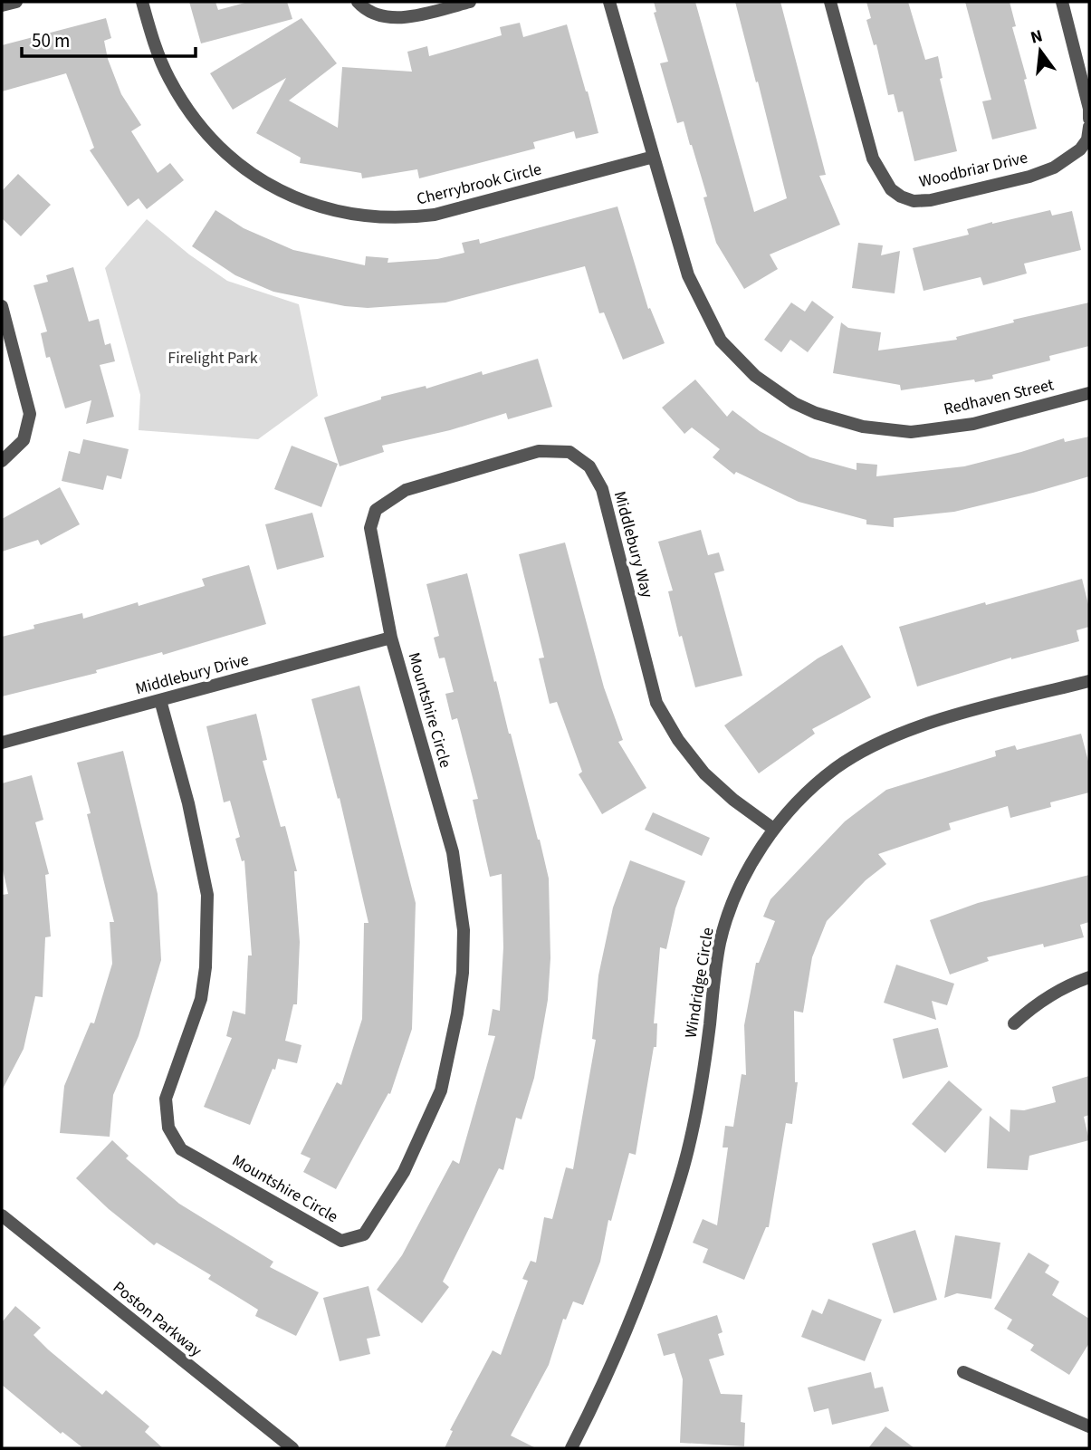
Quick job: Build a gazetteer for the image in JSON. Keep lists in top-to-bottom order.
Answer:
{
  "streets": {
    "street": [
      "Woodbriar Drive",
      "Cherrybrook Circle",
      "Redhaven Street",
      "Middlebury Way",
      "Middlebury Drive",
      "Mountshire Circle",
      "Windridge Circle",
      "Poston Parkway"
    ]
  },
  "crossings": [
    ["Cherrybrook Circle", "Redhaven Street"],
    ["Middlebury Way", "Middlebury Drive"],
    ["Middlebury Way", "Mountshire Circle"],
    ["Middlebury Way", "Windridge Circle"],
    ["Middlebury Drive", "Mountshire Circle"]
  ],
  "parks": ["Firelight Park"],
  "scale_bar": "50 m",
  "north": "top"
}
